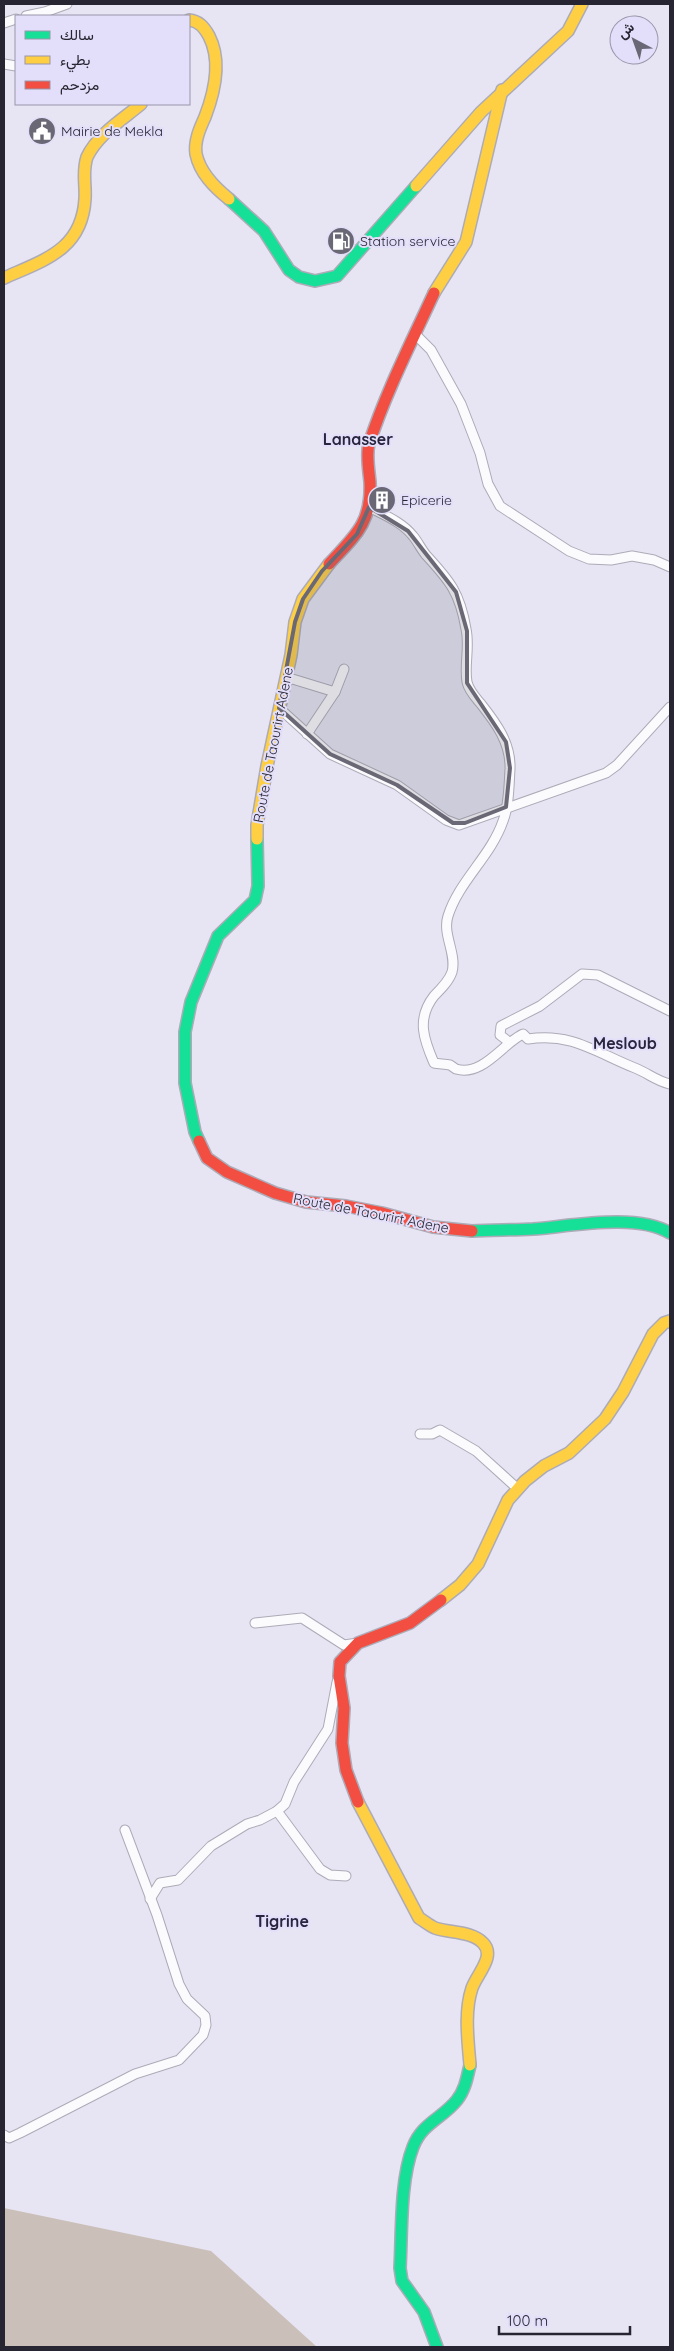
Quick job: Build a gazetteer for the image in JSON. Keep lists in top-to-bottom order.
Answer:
{
  "streets": {
    "street": ["Route de Taourirt Adene"]
  },
  "districts": ["Lanasser", "Mesloub", "Tigrine"],
  "places": {
    "public building": ["Mairie de Mekla"],
    "fuel station": ["Station service"],
    "building": ["Epicerie"]
  },
  "legend": ["سالك", "بطيء", "مزدحم"],
  "scale_bar": "100 m",
  "north": "top left"
}
